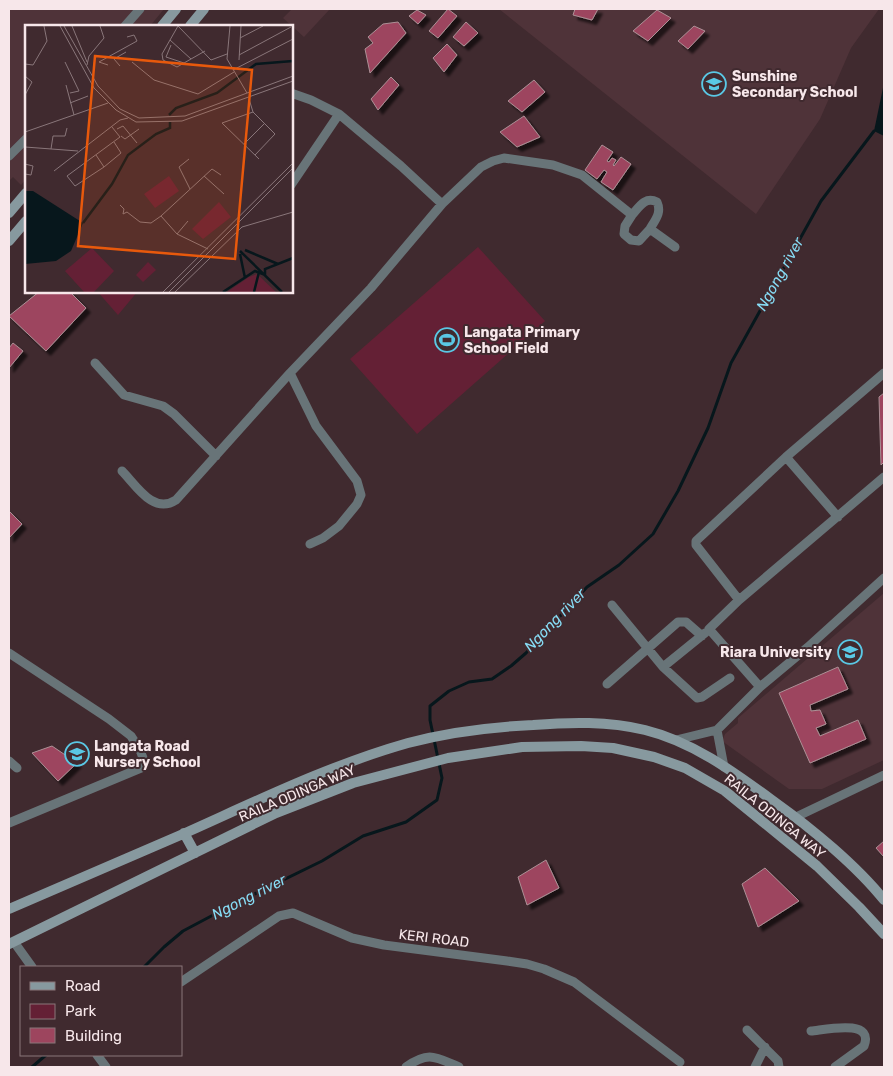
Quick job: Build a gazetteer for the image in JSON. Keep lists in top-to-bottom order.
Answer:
{
  "streets": {
    "main road": ["RAILA ODINGA WAY"],
    "street": ["KERI ROAD"]
  },
  "water": ["Ngong river"],
  "places": {
    "school or university": ["Sunshine Secondary School", "Riara University", "Langata Road Nursery School"],
    "sports": ["Langata Primary School Field"]
  },
  "legend": ["Road", "Park", "Building"]
}
